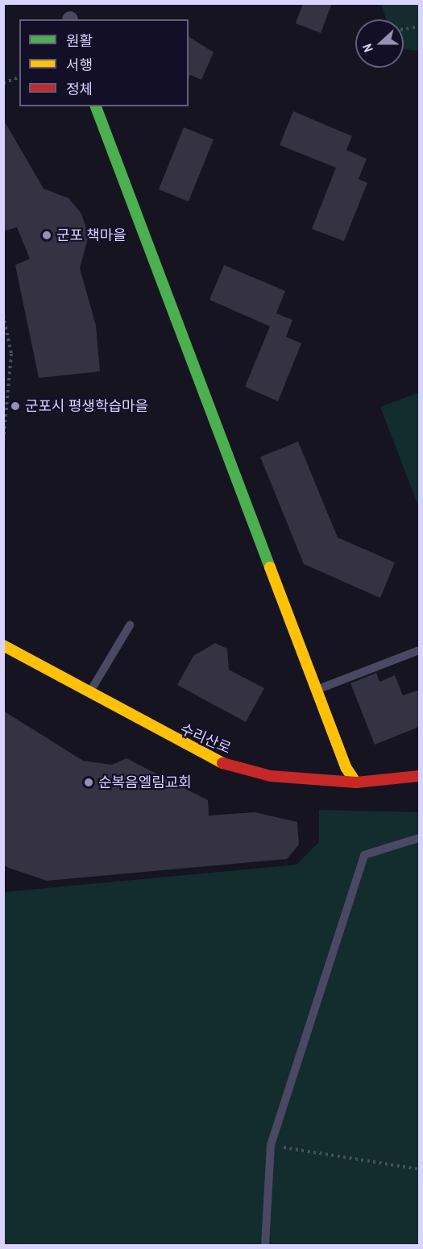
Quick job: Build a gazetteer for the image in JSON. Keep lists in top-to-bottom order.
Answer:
{
  "streets": {
    "street": ["수리산로"]
  },
  "places": ["군포 책마을", "군포시 평생학습마을", "순복음엘림교회"],
  "legend": ["원활", "서행", "정체"],
  "north": "left"
}
